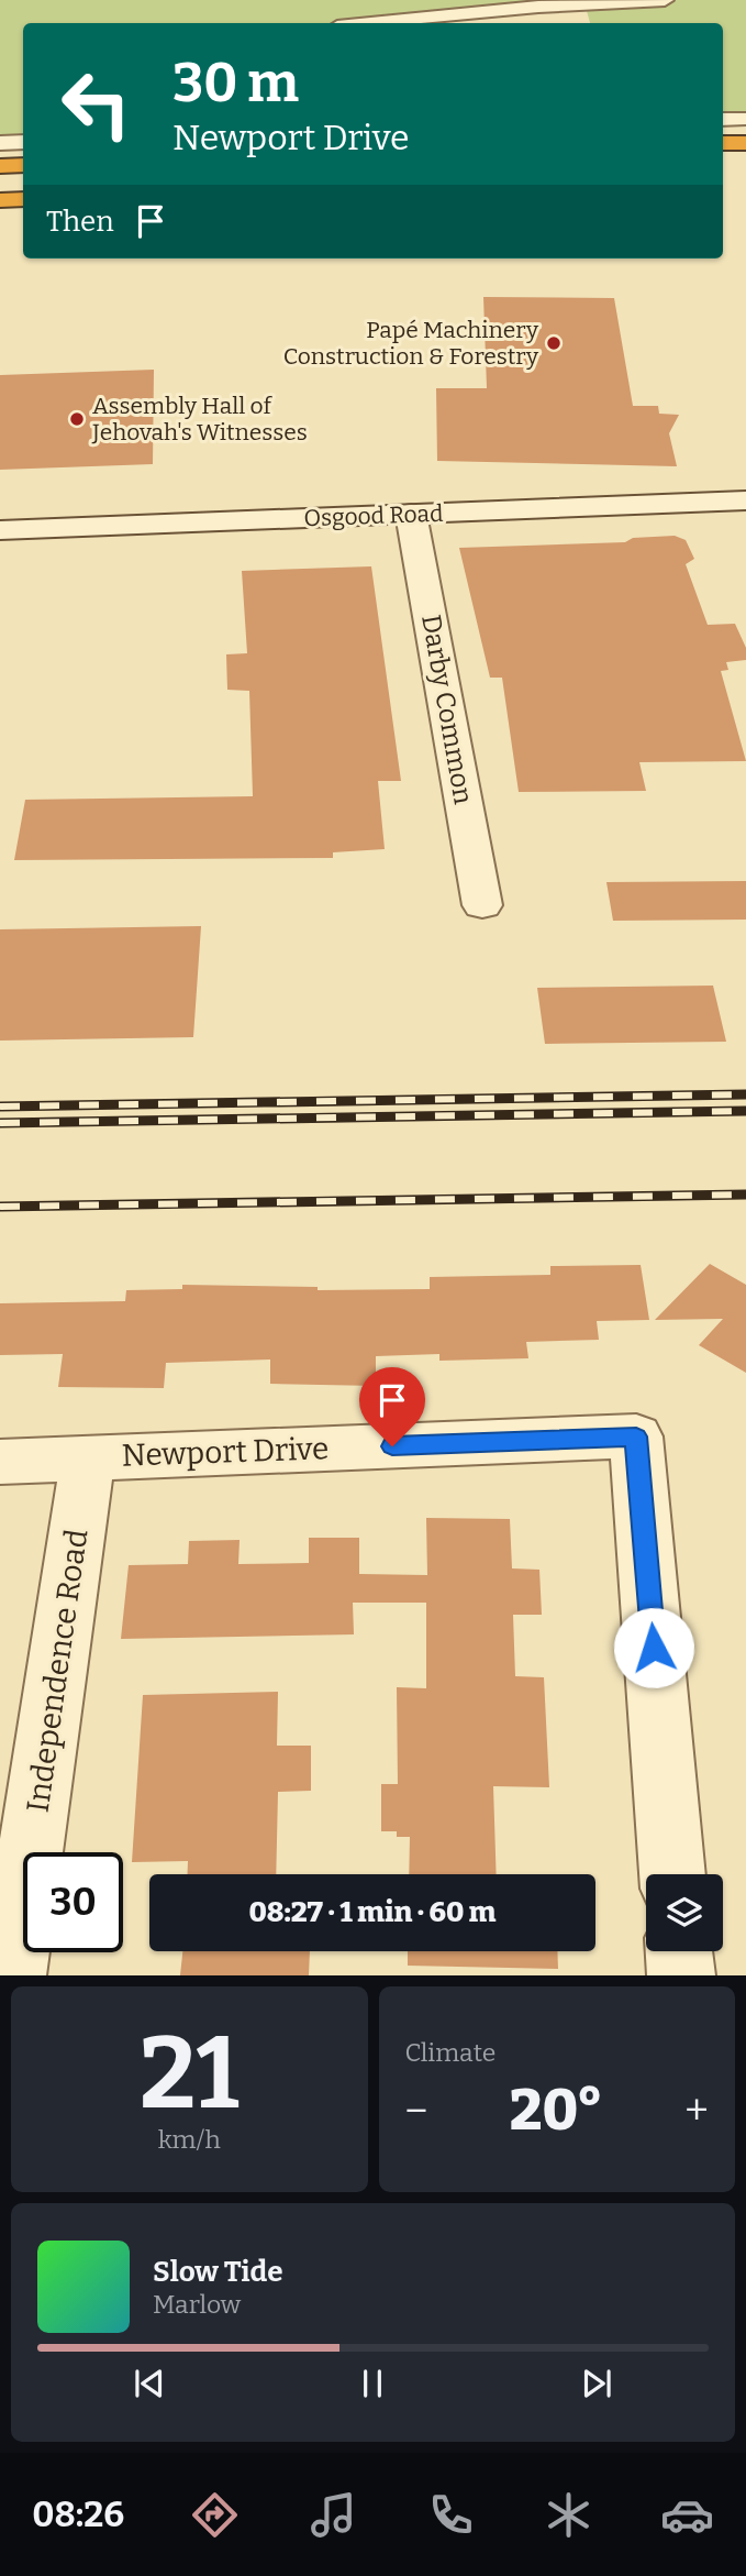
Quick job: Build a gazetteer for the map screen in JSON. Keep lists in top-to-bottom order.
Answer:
{
  "streets": {
    "street": [
      "Osgood Road",
      "Darby Common",
      "Newport Drive",
      "Independence Road"
    ]
  },
  "crossings": [
    ["Osgood Road", "Darby Common"],
    ["Newport Drive", "Independence Road"]
  ],
  "places": ["Papé Machinery Construction & Forestry", "Assembly Hall of Jehovah's Witnesses"],
  "page": {
    "turn": ["30 m", "Newport Drive"],
    "then": "Then",
    "limit": "30",
    "trip": "08:27 · 1 min · 60 m",
    "tile": [
      ["21", "km/h"],
      "Climate"
    ],
    "heat": ["−", "20°", "+"],
    "song": ["Slow Tide", "Marlow"],
    "tabs": "08:26"
  }
}
